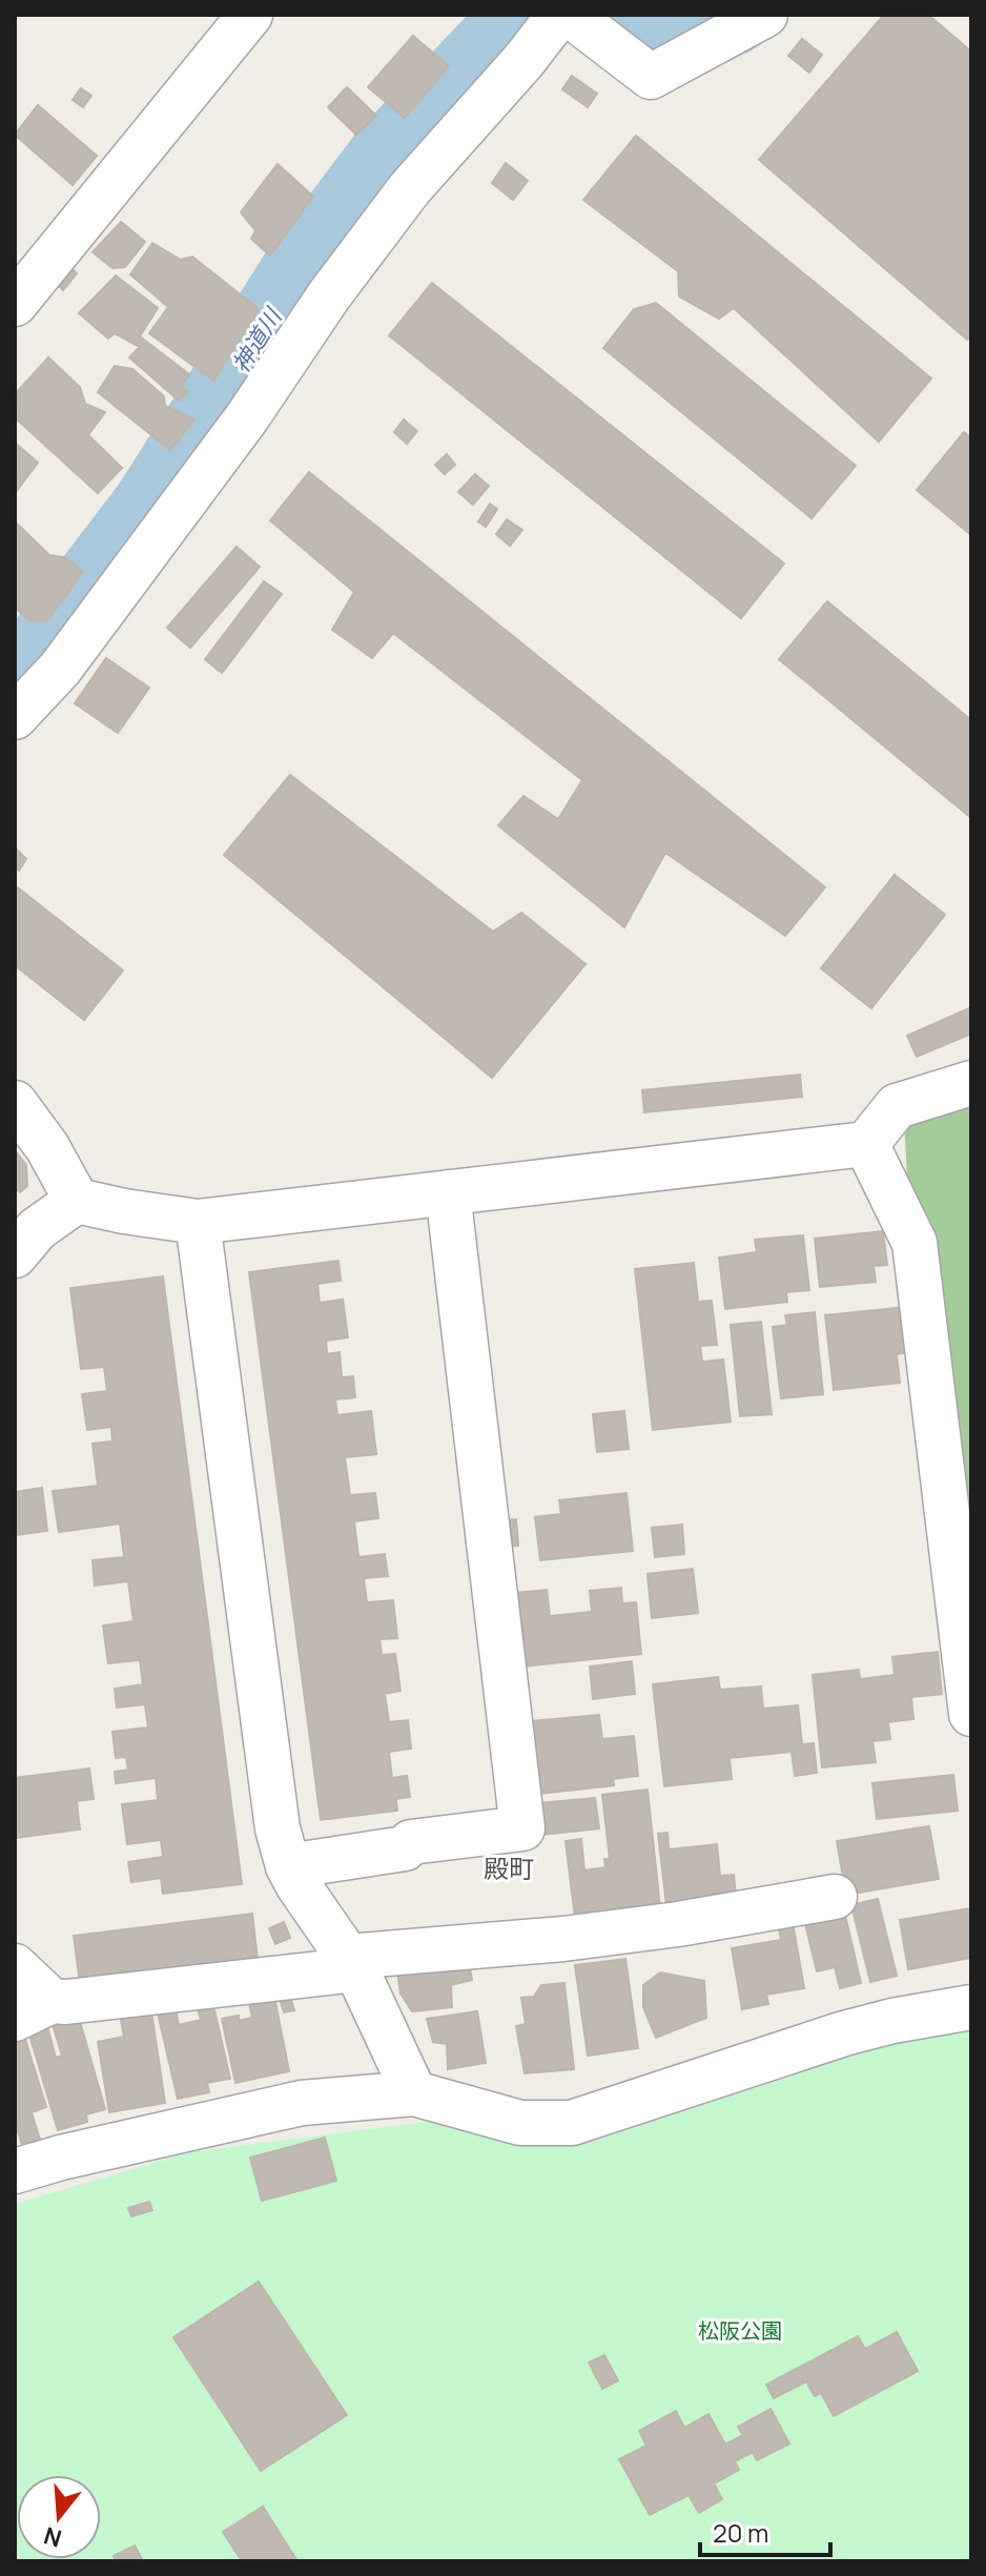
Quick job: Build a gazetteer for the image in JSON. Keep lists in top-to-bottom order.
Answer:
{
  "districts": ["殿町"],
  "water": ["神道川"],
  "parks": ["松阪公園"],
  "scale_bar": "20 m",
  "north": "bottom"
}
